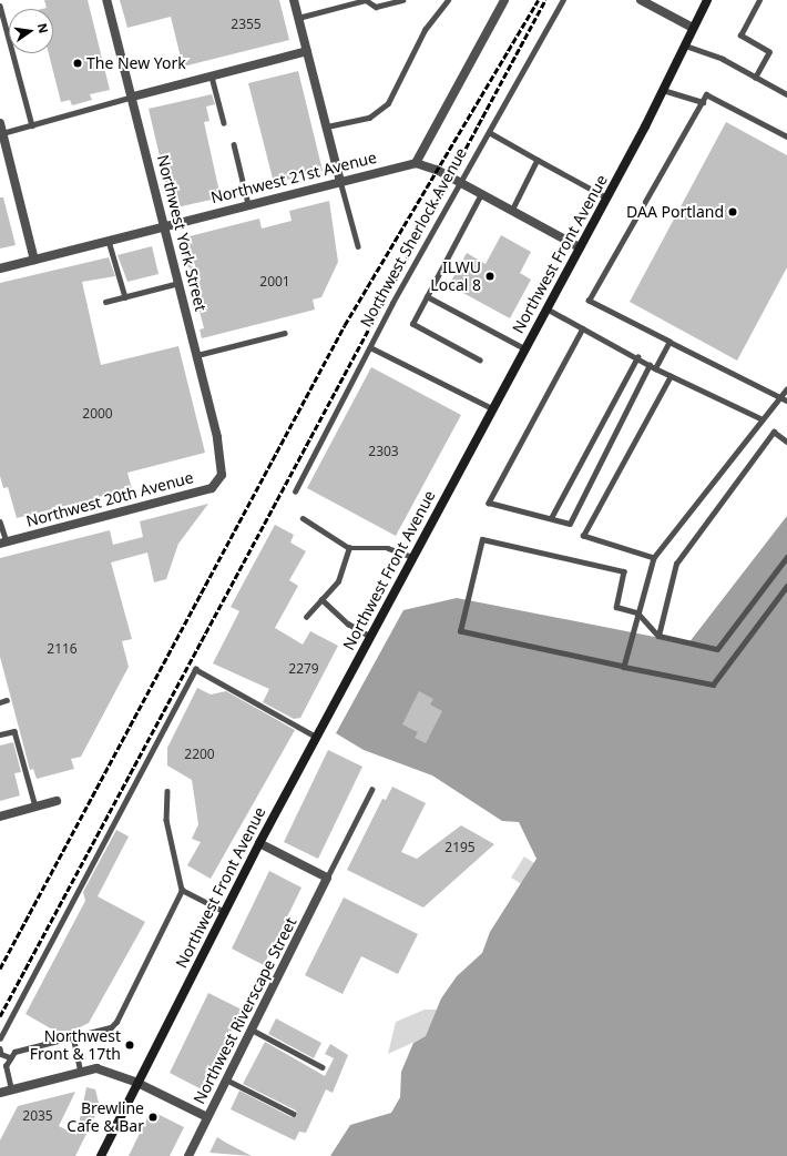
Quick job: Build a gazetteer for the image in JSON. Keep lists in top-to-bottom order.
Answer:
{
  "streets": {
    "main road": ["Northwest Front Avenue"],
    "street": [
      "Northwest 21st Avenue",
      "Northwest York Street",
      "Northwest Sherlock Avenue",
      "Northwest 20th Avenue",
      "Northwest Riverscape Street"
    ]
  },
  "crossings": [
    ["Northwest 21st Avenue", "Northwest York Street"],
    ["Northwest 21st Avenue", "Northwest Sherlock Avenue"],
    ["Northwest York Street", "Northwest 20th Avenue"]
  ],
  "places": [
    "The New York",
    "DAA Portland",
    "ILWU Local 8",
    "Northwest Front & 17th",
    "Brewline Cafe & Bar"
  ],
  "house_numbers": [
    "2355",
    "2001",
    "2000",
    "2303",
    "2116",
    "2279",
    "2200",
    "2195",
    "2035"
  ],
  "north": "right"
}
